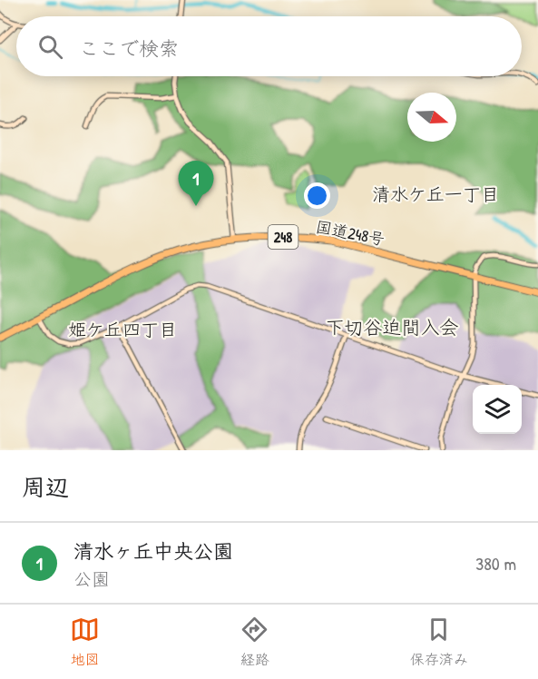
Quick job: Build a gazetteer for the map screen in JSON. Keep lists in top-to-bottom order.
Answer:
{
  "streets": {
    "highway": ["国道248号", "248"]
  },
  "districts": ["清水ケ丘一丁目", "下切谷迫間入会", "姫ケ丘四丁目"],
  "north": "right",
  "page": {
    "search": "ここで検索",
    "pins": "1",
    "heading": "周辺",
    "list": [
      {
        "mark": "1",
        "name": "清水ヶ丘中央公園",
        "note": "公園",
        "value": "380 m"
      }
    ],
    "nav": ["地図", "経路", "保存済み"]
  }
}
